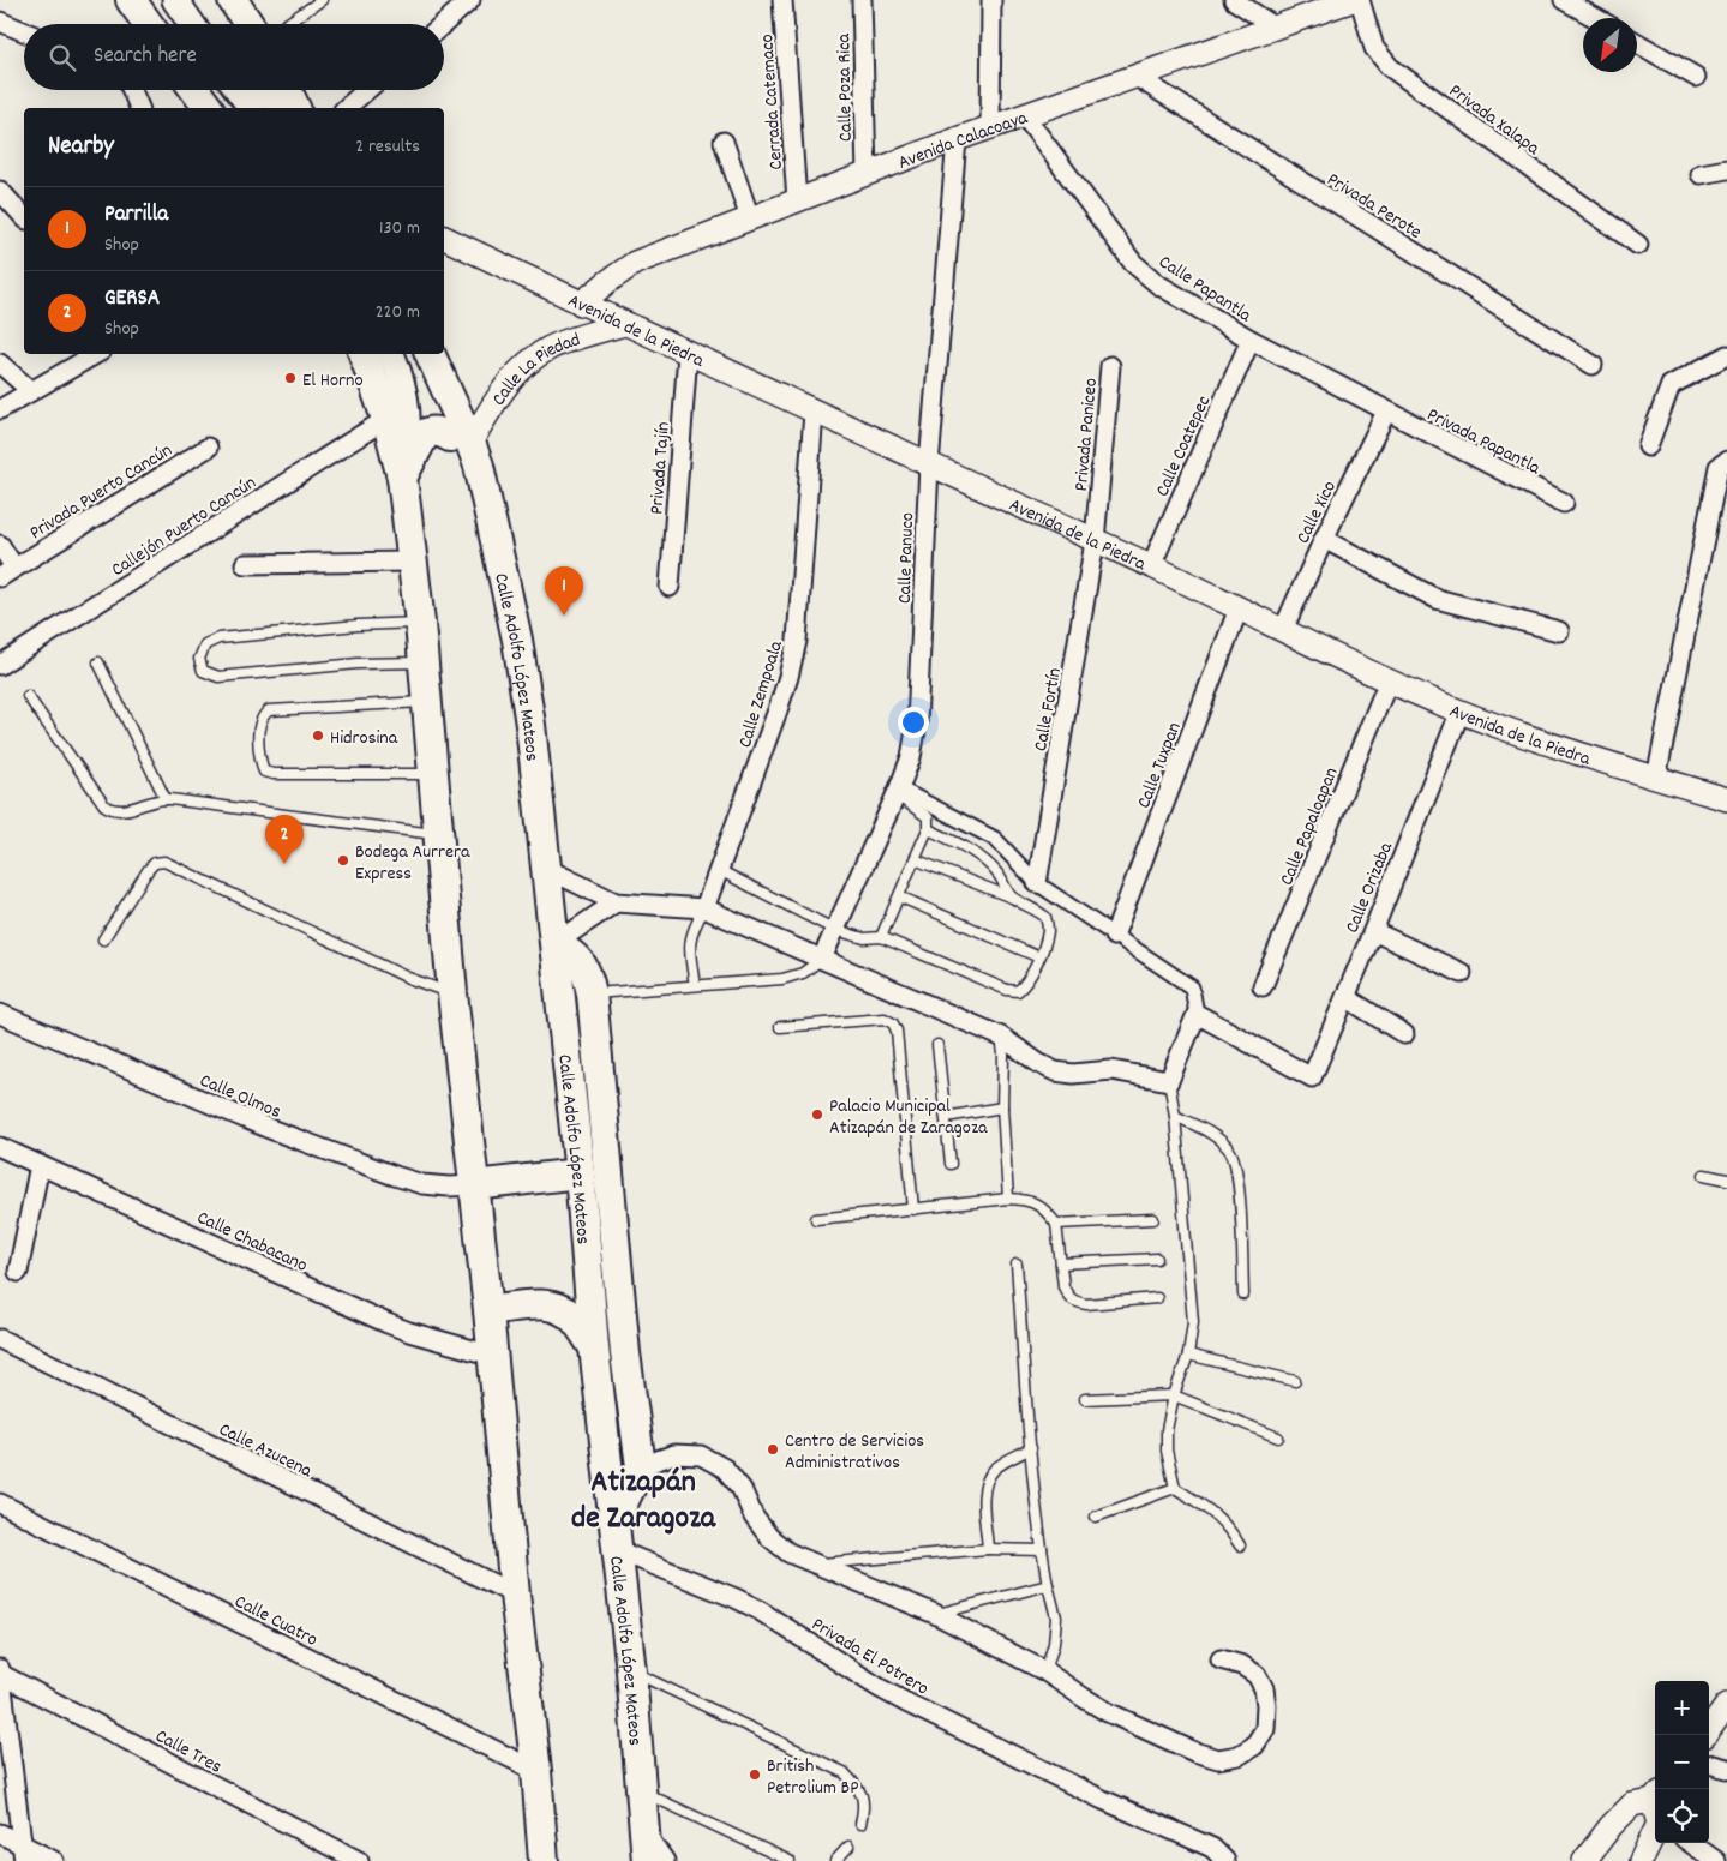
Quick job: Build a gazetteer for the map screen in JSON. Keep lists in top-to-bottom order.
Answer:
{
  "streets": {
    "main road": ["Calle Adolfo López Mateos"],
    "street": [
      "Calle Poza Rica",
      "Cerrada Catemaco",
      "Privada Xalapa",
      "Avenida Calacoaya",
      "Privada Perote",
      "Calle Papantla",
      "Avenida de la Piedra",
      "Calle La Piedad",
      "Privada Paniceo",
      "Privada Papantla",
      "Calle Coatepec",
      "Privada Tajín",
      "Privada Puerto Cancún",
      "Calle Xico",
      "Callejón Puerto Cancún",
      "Calle Panuco",
      "Calle Zempoala",
      "Calle Fortín",
      "Calle Tuxpan",
      "Calle Papaloapan",
      "Calle Orizaba",
      "Calle Olmos",
      "Calle Chabacano",
      "Calle Azucena",
      "Calle Cuatro",
      "Privada El Potrero",
      "Calle Tres"
    ]
  },
  "crossings": [
    ["Calle Poza Rica", "Avenida Calacoaya"],
    ["Cerrada Catemaco", "Avenida Calacoaya"],
    ["Avenida Calacoaya", "Privada Perote"],
    ["Avenida Calacoaya", "Calle Papantla"],
    ["Avenida Calacoaya", "Avenida de la Piedra"],
    ["Avenida Calacoaya", "Calle Panuco"],
    ["Calle Papantla", "Privada Papantla"],
    ["Calle Papantla", "Calle Coatepec"],
    ["Calle Papantla", "Calle Xico"],
    ["Avenida de la Piedra", "Calle La Piedad"],
    ["Avenida de la Piedra", "Privada Paniceo"],
    ["Avenida de la Piedra", "Calle Coatepec"],
    ["Avenida de la Piedra", "Privada Tajín"],
    ["Avenida de la Piedra", "Calle Xico"],
    ["Avenida de la Piedra", "Calle Panuco"],
    ["Avenida de la Piedra", "Calle Zempoala"],
    ["Avenida de la Piedra", "Calle Fortín"],
    ["Avenida de la Piedra", "Calle Tuxpan"],
    ["Avenida de la Piedra", "Calle Papaloapan"],
    ["Avenida de la Piedra", "Calle Orizaba"],
    ["Calle La Piedad", "Calle Adolfo López Mateos"],
    ["Privada Paniceo", "Calle Fortín"],
    ["Privada Papantla", "Calle Xico"],
    ["Calle Adolfo López Mateos", "Privada El Potrero"]
  ],
  "districts": ["Atizapán de Zaragoza"],
  "places": [
    "El Horno",
    "Hidrosina",
    "Bodega Aurrera Express",
    "Palacio Municipal Atizapán de Zaragoza",
    "Centro de Servicios Administrativos",
    "British Petrolium BP"
  ],
  "north": "bottom left",
  "page": {
    "search": "Search here",
    "heading": ["Nearby", "2 results"],
    "list": [
      {
        "mark": "1",
        "name": "Parrilla",
        "note": "Shop",
        "value": "130 m"
      },
      {
        "mark": "2",
        "name": "GERSA",
        "note": "Shop",
        "value": "220 m"
      }
    ],
    "pins": ["1", "2"],
    "map_buttons": ["+", "−"]
  }
}
